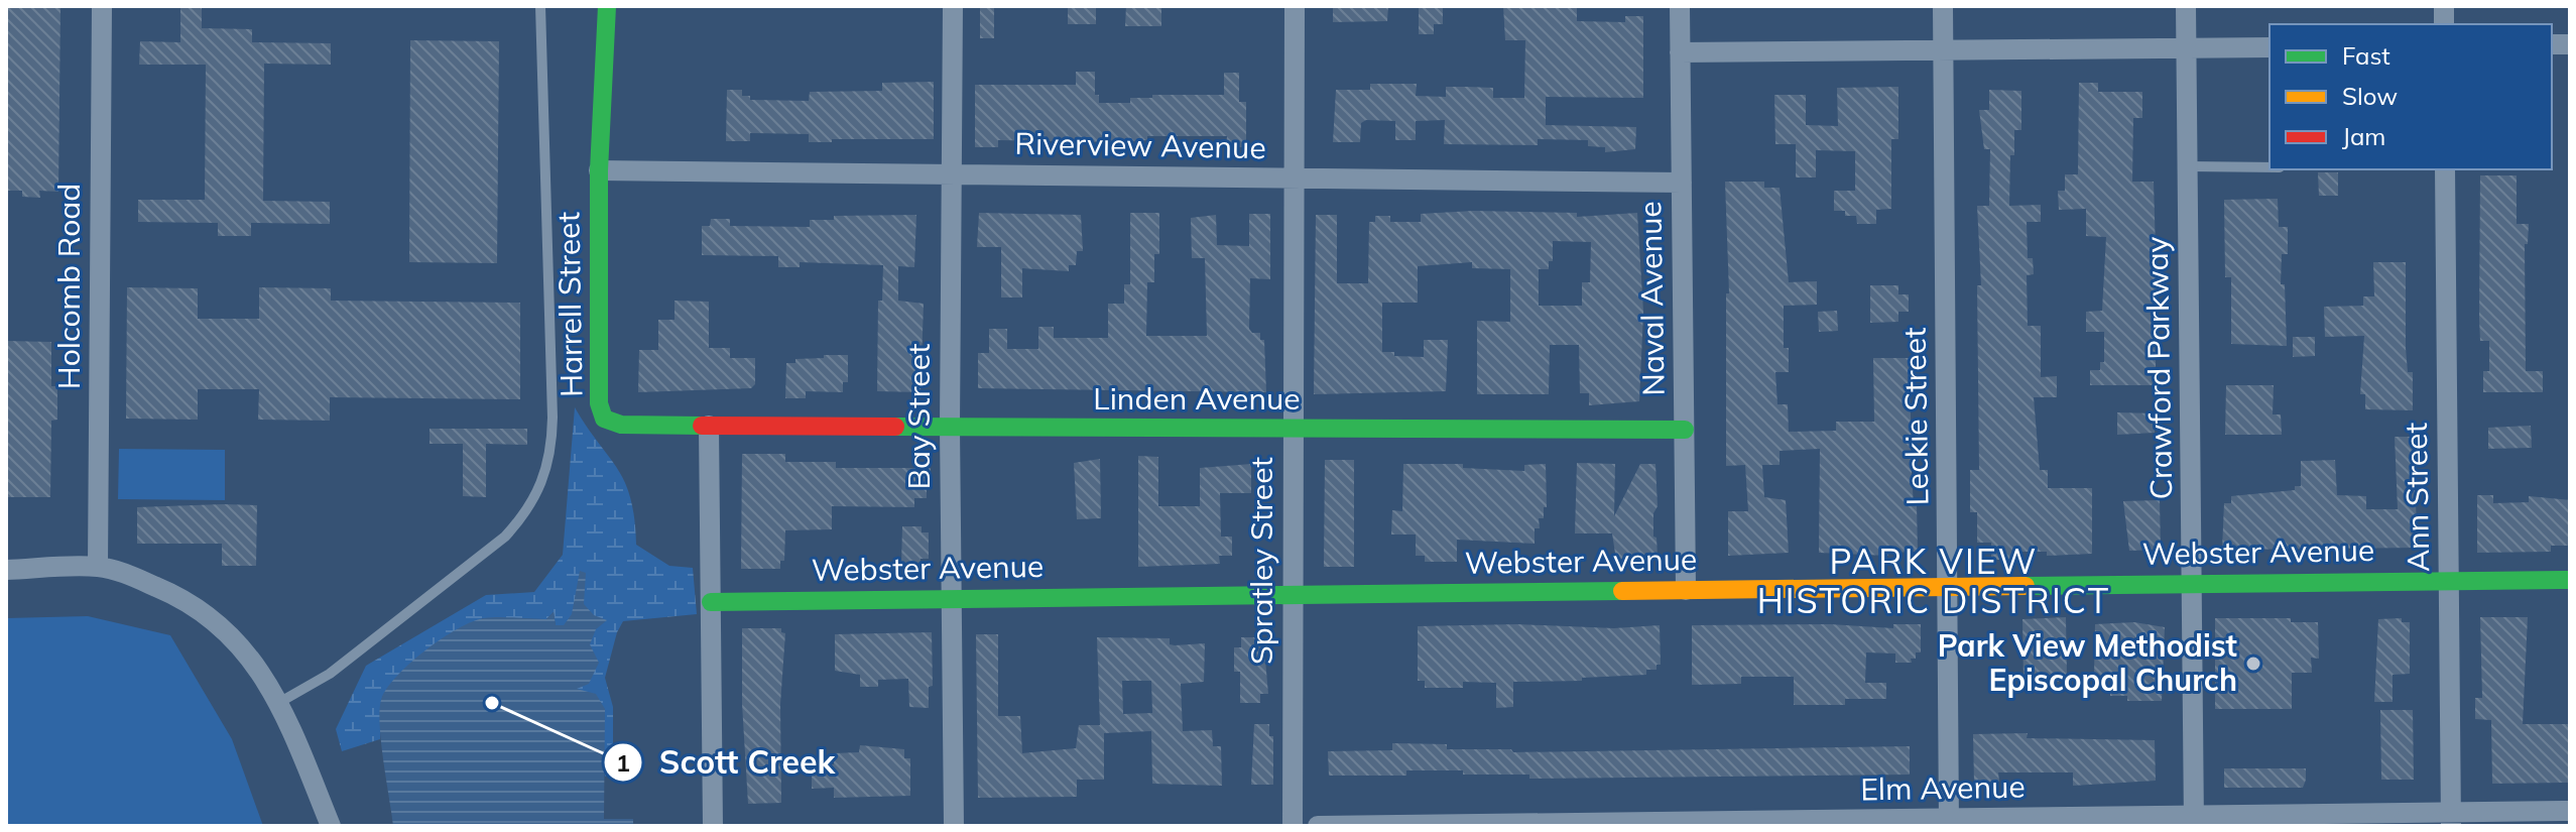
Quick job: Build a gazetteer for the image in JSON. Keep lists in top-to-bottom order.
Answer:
{
  "streets": {
    "street": [
      "Riverview Avenue",
      "Holcomb Road",
      "Naval Avenue",
      "Harrell Street",
      "Crawford Parkway",
      "Linden Avenue",
      "Bay Street",
      "Leckie Street",
      "Ann Street",
      "Webster Avenue",
      "Spratley Street",
      "Elm Avenue"
    ]
  },
  "crossings": [
    ["Riverview Avenue", "Naval Avenue"],
    ["Riverview Avenue", "Harrell Street"],
    ["Riverview Avenue", "Bay Street"],
    ["Riverview Avenue", "Spratley Street"],
    ["Naval Avenue", "Linden Avenue"],
    ["Naval Avenue", "Webster Avenue"],
    ["Harrell Street", "Linden Avenue"],
    ["Crawford Parkway", "Webster Avenue"],
    ["Crawford Parkway", "Elm Avenue"],
    ["Linden Avenue", "Bay Street"],
    ["Linden Avenue", "Spratley Street"],
    ["Bay Street", "Webster Avenue"],
    ["Leckie Street", "Webster Avenue"],
    ["Leckie Street", "Elm Avenue"],
    ["Ann Street", "Webster Avenue"],
    ["Ann Street", "Elm Avenue"],
    ["Webster Avenue", "Spratley Street"]
  ],
  "districts": ["PARK VIEW HISTORIC DISTRICT"],
  "places": ["Park View Methodist Episcopal Church", "Scott Creek"],
  "legend": ["Fast", "Slow", "Jam"]
}
